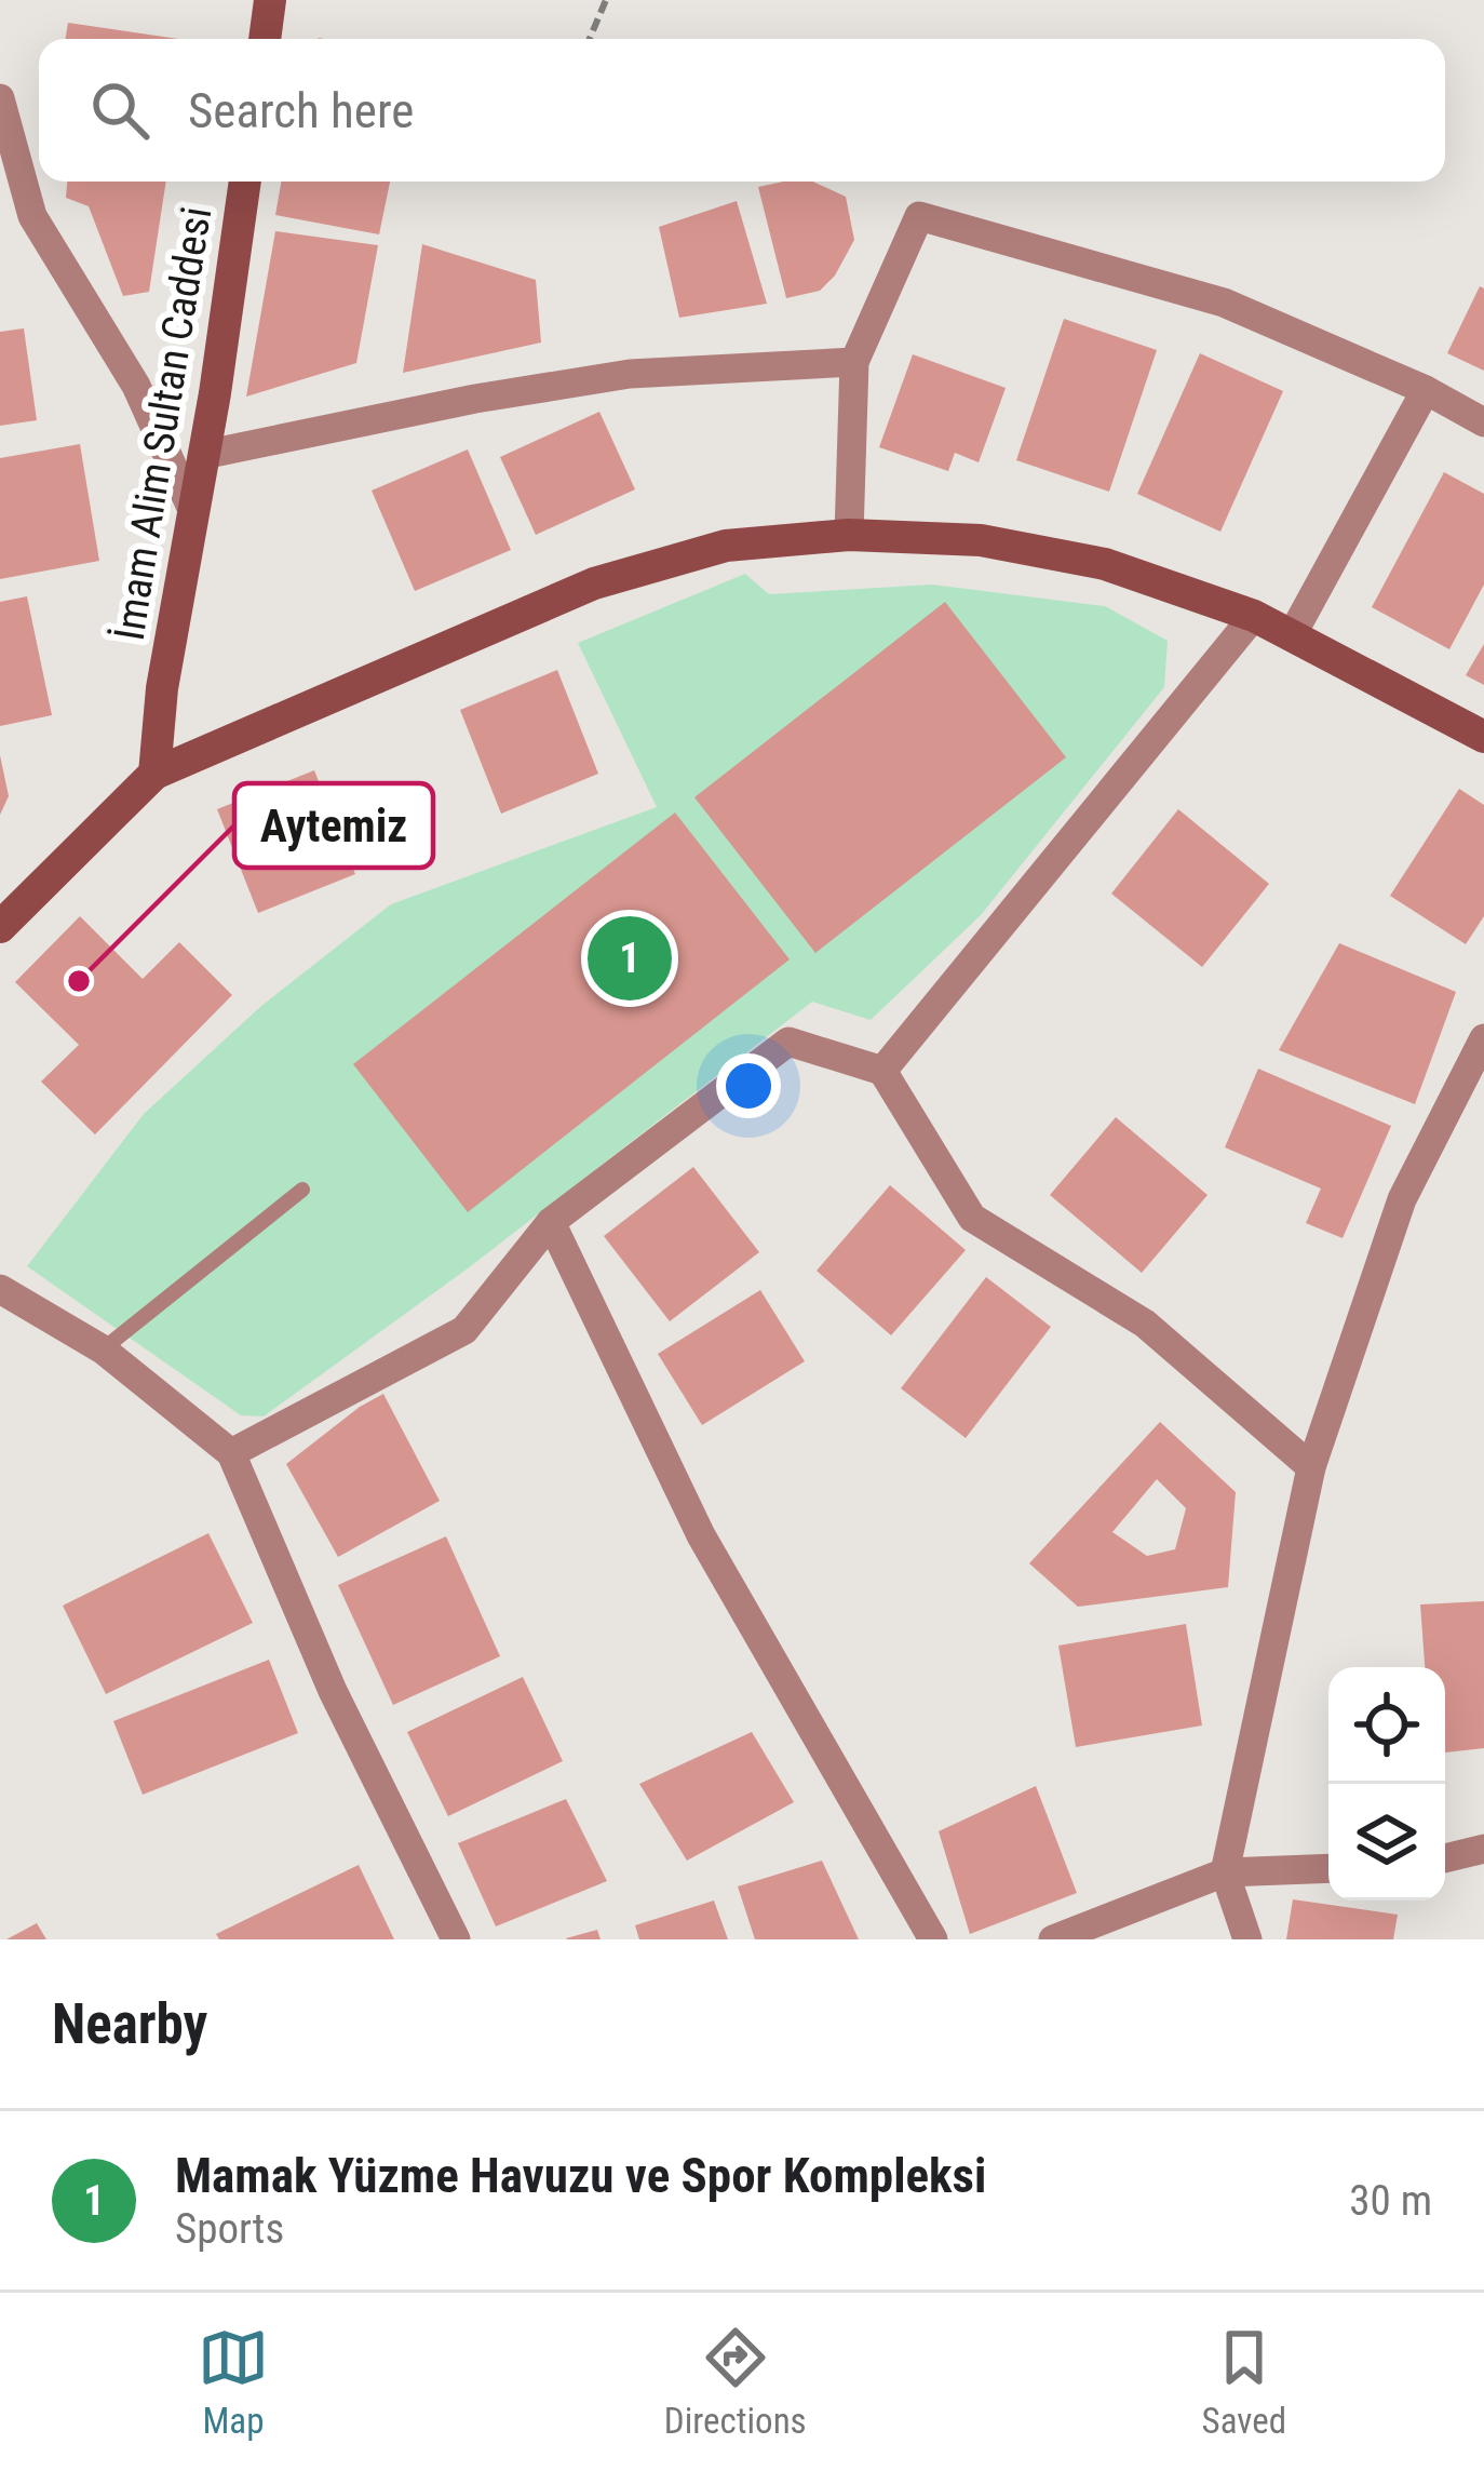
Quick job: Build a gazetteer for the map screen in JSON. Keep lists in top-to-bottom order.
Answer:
{
  "streets": {
    "main road": ["İmam Alim Sultan Caddesi"]
  },
  "places": ["Aytemiz"],
  "page": {
    "search": "Search here",
    "pins": "1",
    "heading": "Nearby",
    "list": [
      {
        "mark": "1",
        "name": "Mamak Yüzme Havuzu ve Spor Kompleksi",
        "note": "Sports",
        "value": "30 m"
      }
    ],
    "nav": ["Map", "Directions", "Saved"]
  }
}
